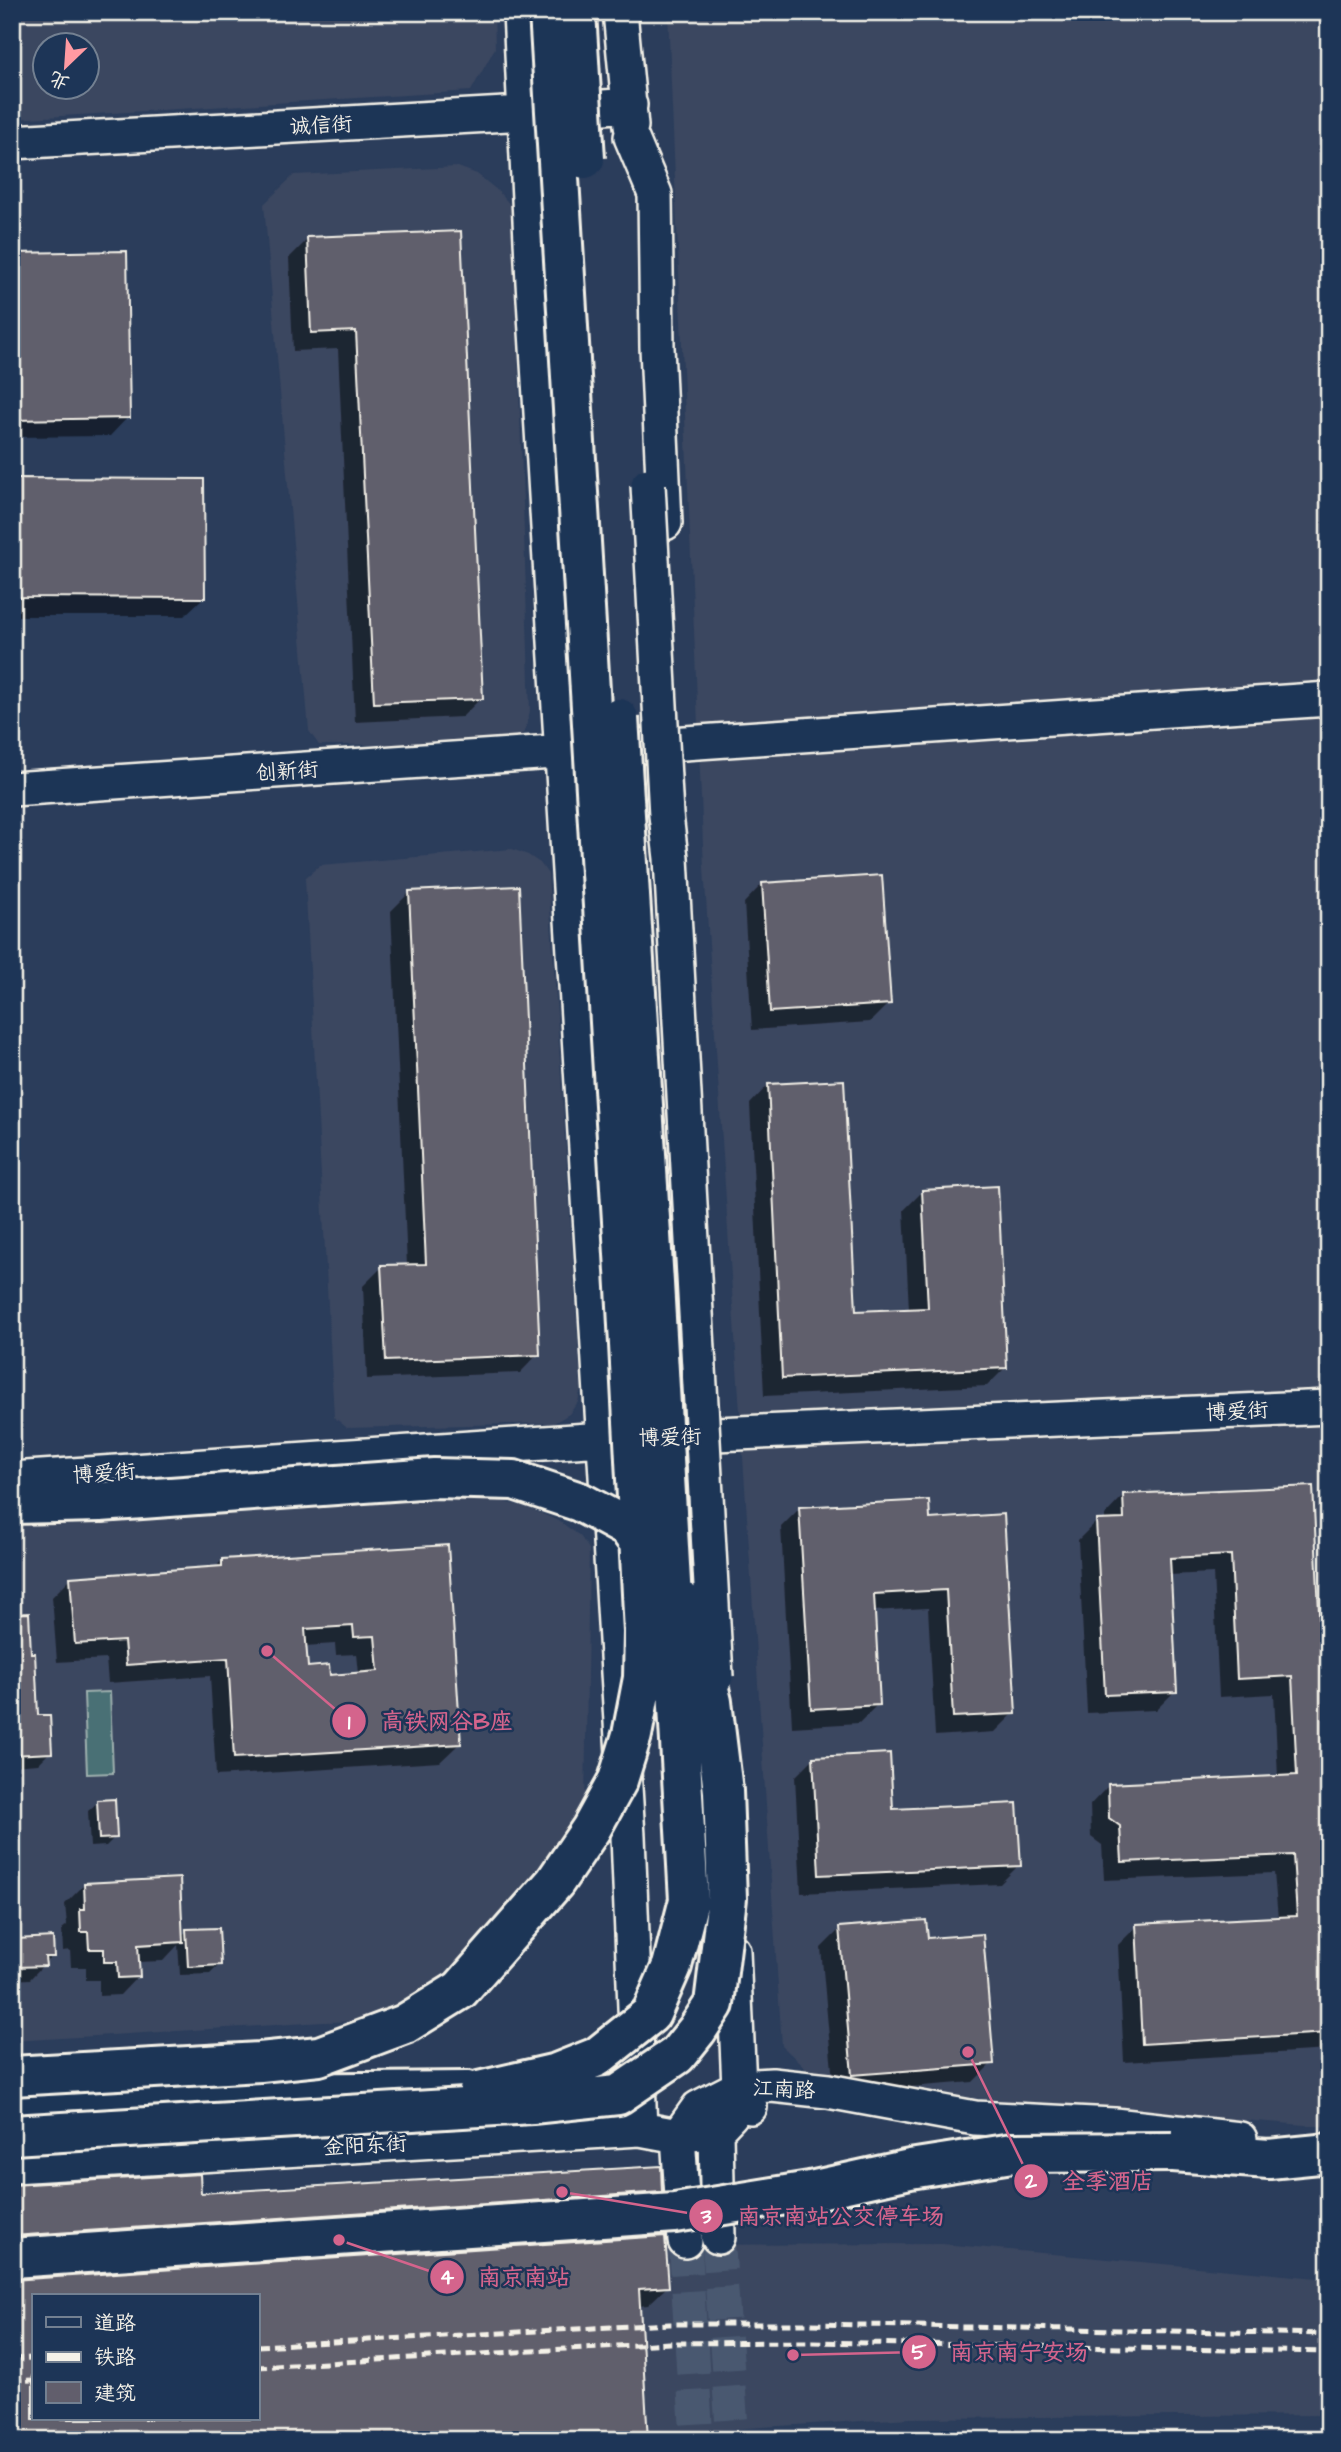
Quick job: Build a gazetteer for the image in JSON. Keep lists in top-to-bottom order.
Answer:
{
  "streets": {
    "main road": ["博爱街"],
    "street": [
      "诚信街",
      "创新街",
      "江南路",
      "金阳东街"
    ]
  },
  "crossings": [
    ["江南路", "金阳东街"]
  ],
  "places": [
    "高铁网谷B座",
    "全季酒店",
    "南京南站公交停车场",
    "南京南站",
    "南京南宁安场"
  ],
  "legend": ["道路", "铁路", "建筑"],
  "north": "bottom left"
}
